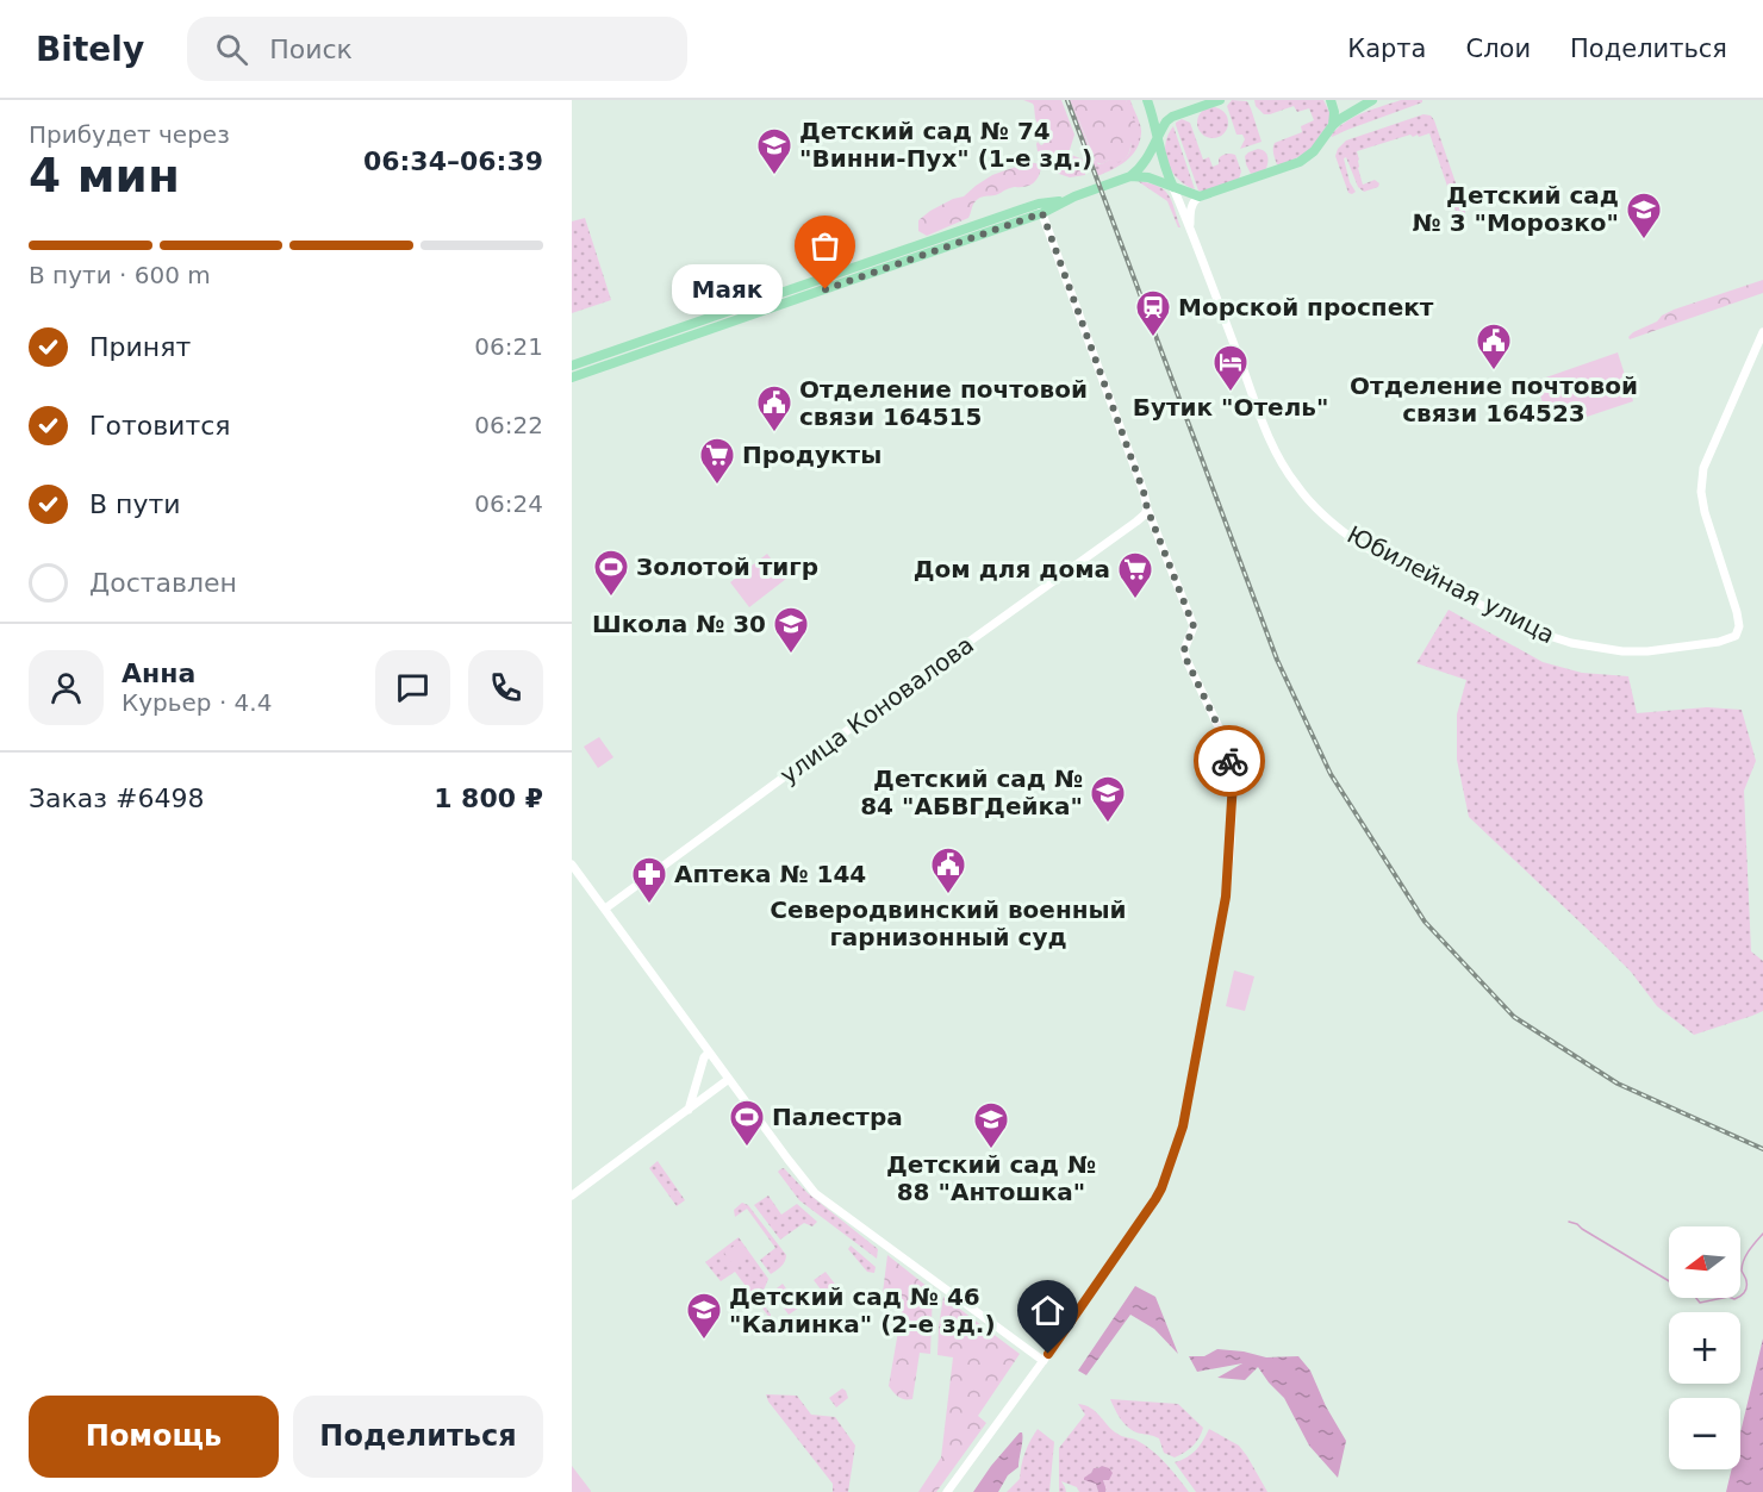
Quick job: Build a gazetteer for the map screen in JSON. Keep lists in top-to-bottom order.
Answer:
{
  "streets": {
    "main road": ["Юбилейная улица"],
    "street": ["улица Коновалова"]
  },
  "places": {
    "school or university": [
      "Детский сад № 74 \"Винни-Пух\" (1-е зд.)",
      "Детский сад № 3 \"Морозко\"",
      "Школа № 30",
      "Детский сад № 84 \"АБВГДейка\"",
      "Детский сад № 88 \"Антошка\"",
      "Детский сад № 46 \"Калинка\" (2-е зд.)"
    ],
    "other": ["Маяк"],
    "station": ["Морской проспект"],
    "public building": ["Отделение почтовой связи 164523", "Отделение почтовой связи 164515", "Северодвинский военный гарнизонный суд"],
    "hotel": ["Бутик \"Отель\""],
    "supermarket": ["Продукты", "Дом для дома"],
    "sports": ["Золотой тигр", "Палестра"],
    "pharmacy": ["Аптека № 144"]
  },
  "north": "left",
  "page": {
    "header": "Bitely",
    "search": "Поиск",
    "nav": ["Карта", "Слои", "Поделиться"],
    "heading": ["4 мин", "Прибудет через", "06:34–06:39"],
    "panel": [
      "Анна",
      "Курьер · 4.4",
      "Заказ #6498",
      "1 800 ₽"
    ],
    "bar": "В пути · 600 m",
    "bubble": "Маяк",
    "list": [
      ["Принят", "06:21"],
      ["Готовится", "06:22"],
      ["В пути", "06:24"],
      "Доставлен"
    ],
    "map_buttons": ["+", "−"],
    "buttons": ["Помощь", "Поделиться"]
  }
}
